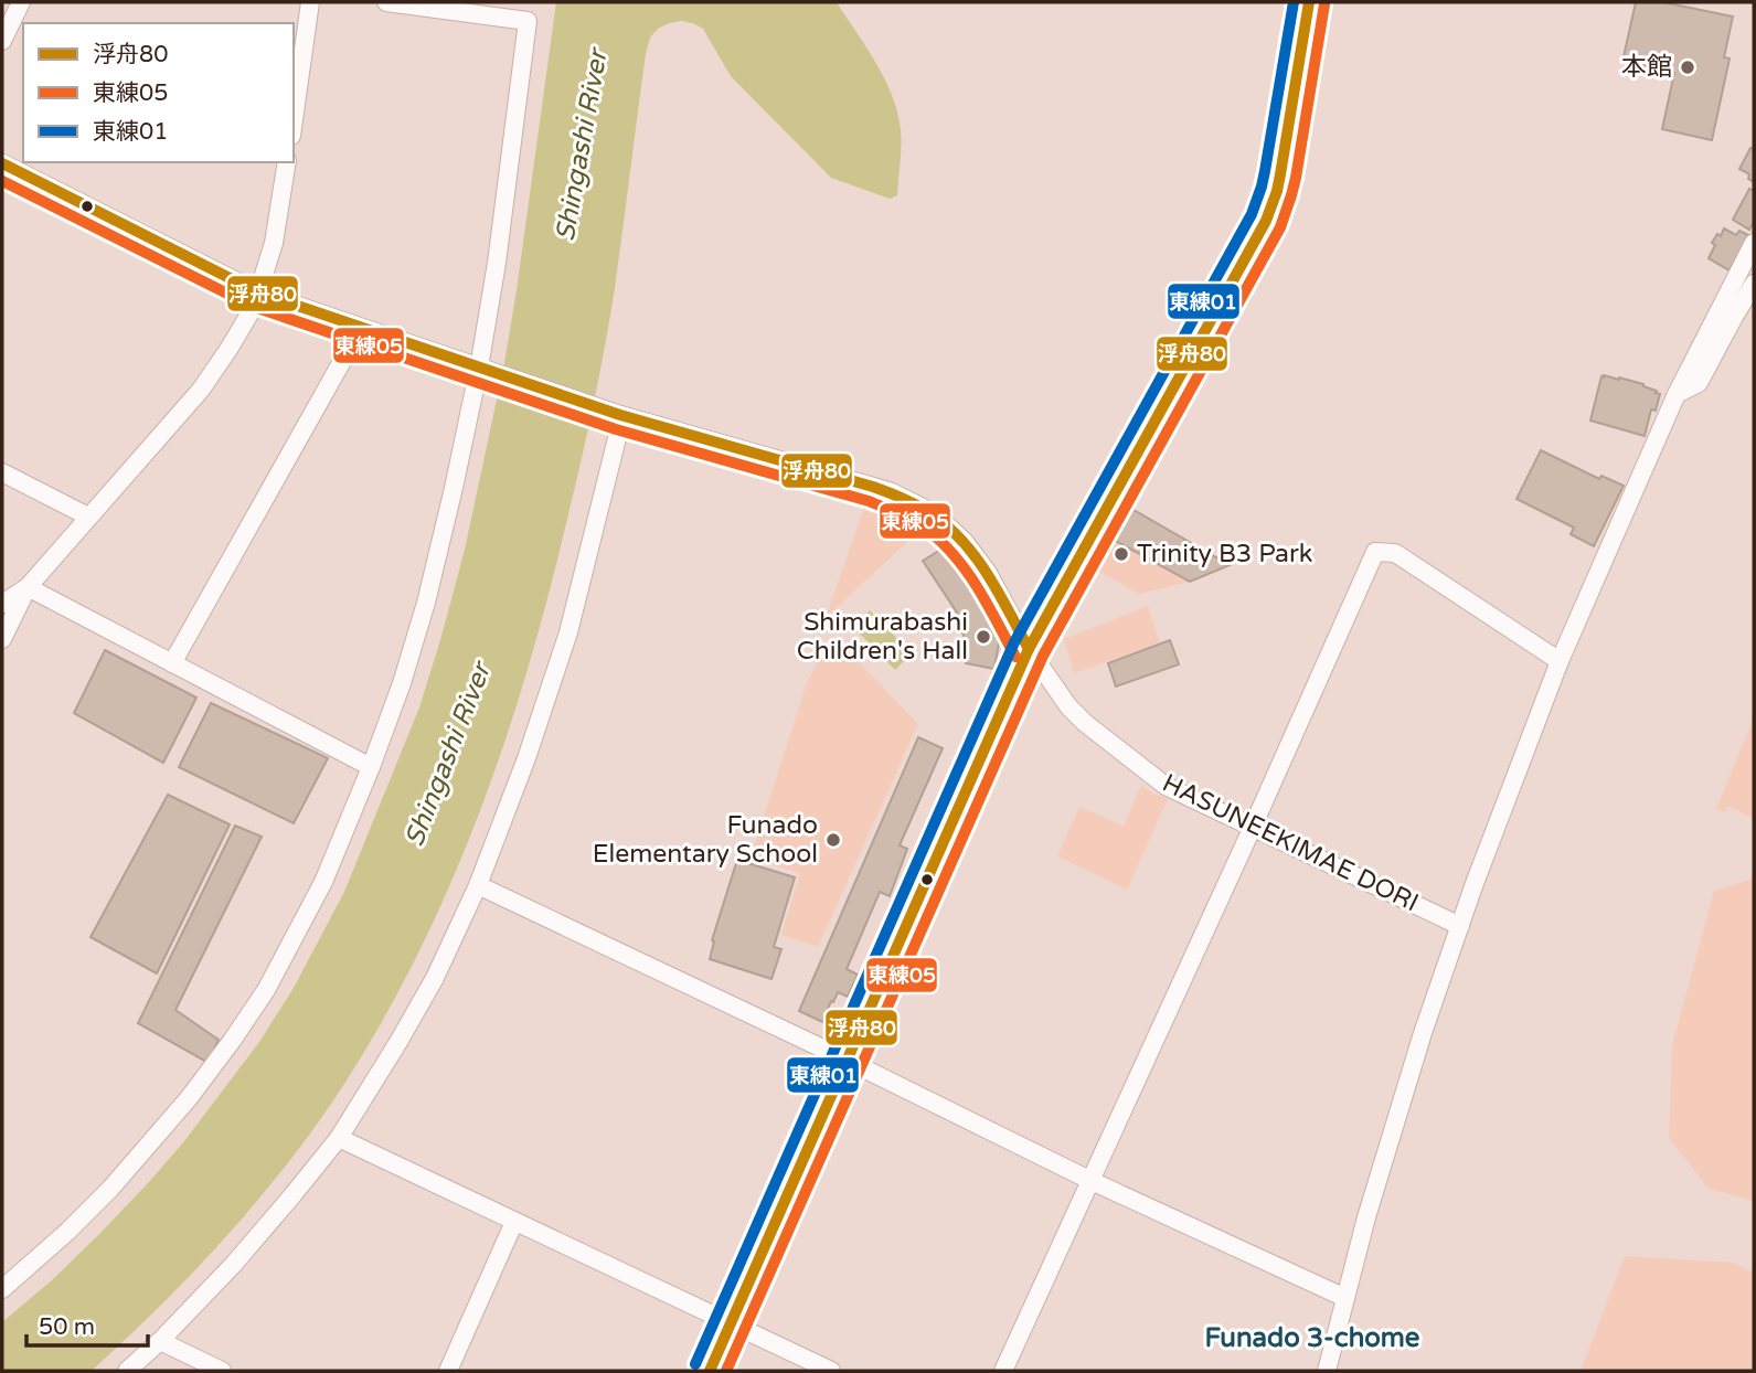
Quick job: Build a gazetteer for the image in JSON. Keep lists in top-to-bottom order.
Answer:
{
  "streets": {
    "street": ["HASUNEEKIMAE DORI"]
  },
  "districts": ["Funado 3-chome"],
  "water": ["Shingashi River"],
  "places": [
    "本館",
    "Trinity B3 Park",
    "Shimurabashi Children's Hall",
    "Funado Elementary School"
  ],
  "lines": ["transit line 浮舟80", "transit line 東練01", "transit line 東練05"],
  "legend": ["浮舟80", "東練05", "東練01"],
  "scale_bar": "50 m"
}
